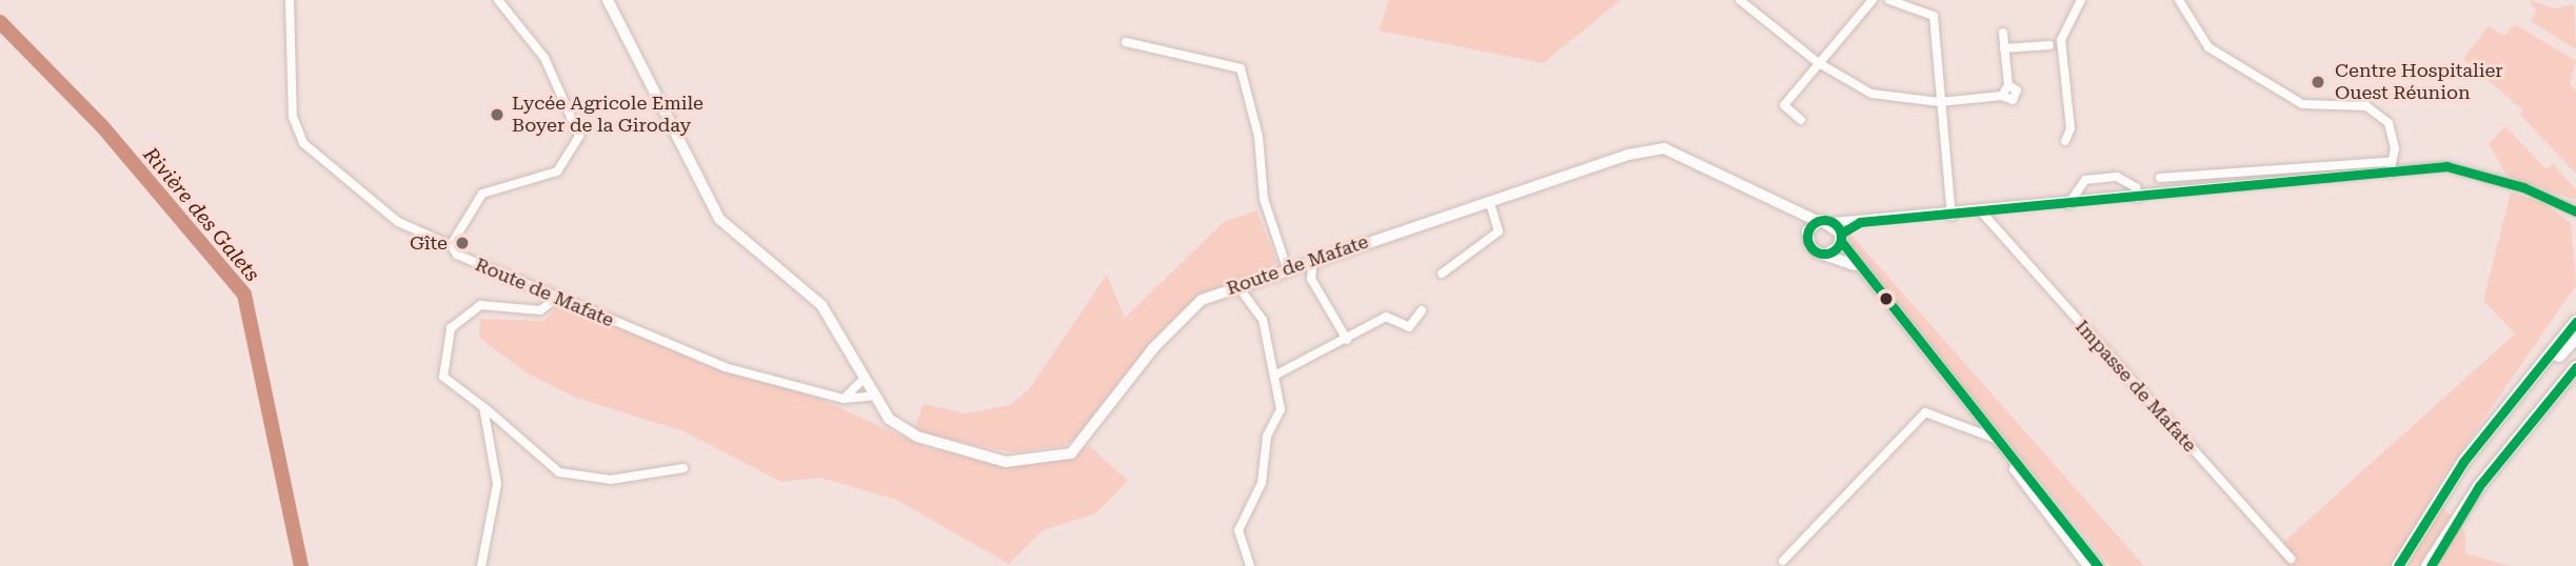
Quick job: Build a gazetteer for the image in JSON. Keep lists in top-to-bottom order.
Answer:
{
  "streets": {
    "main road": ["Route de Mafate"],
    "street": ["Impasse de Mafate"]
  },
  "water": ["Rivière des Galets"],
  "places": ["Centre Hospitalier Ouest Réunion", "Lycée Agricole Emile Boyer de la Giroday", "Gîte"]
}
